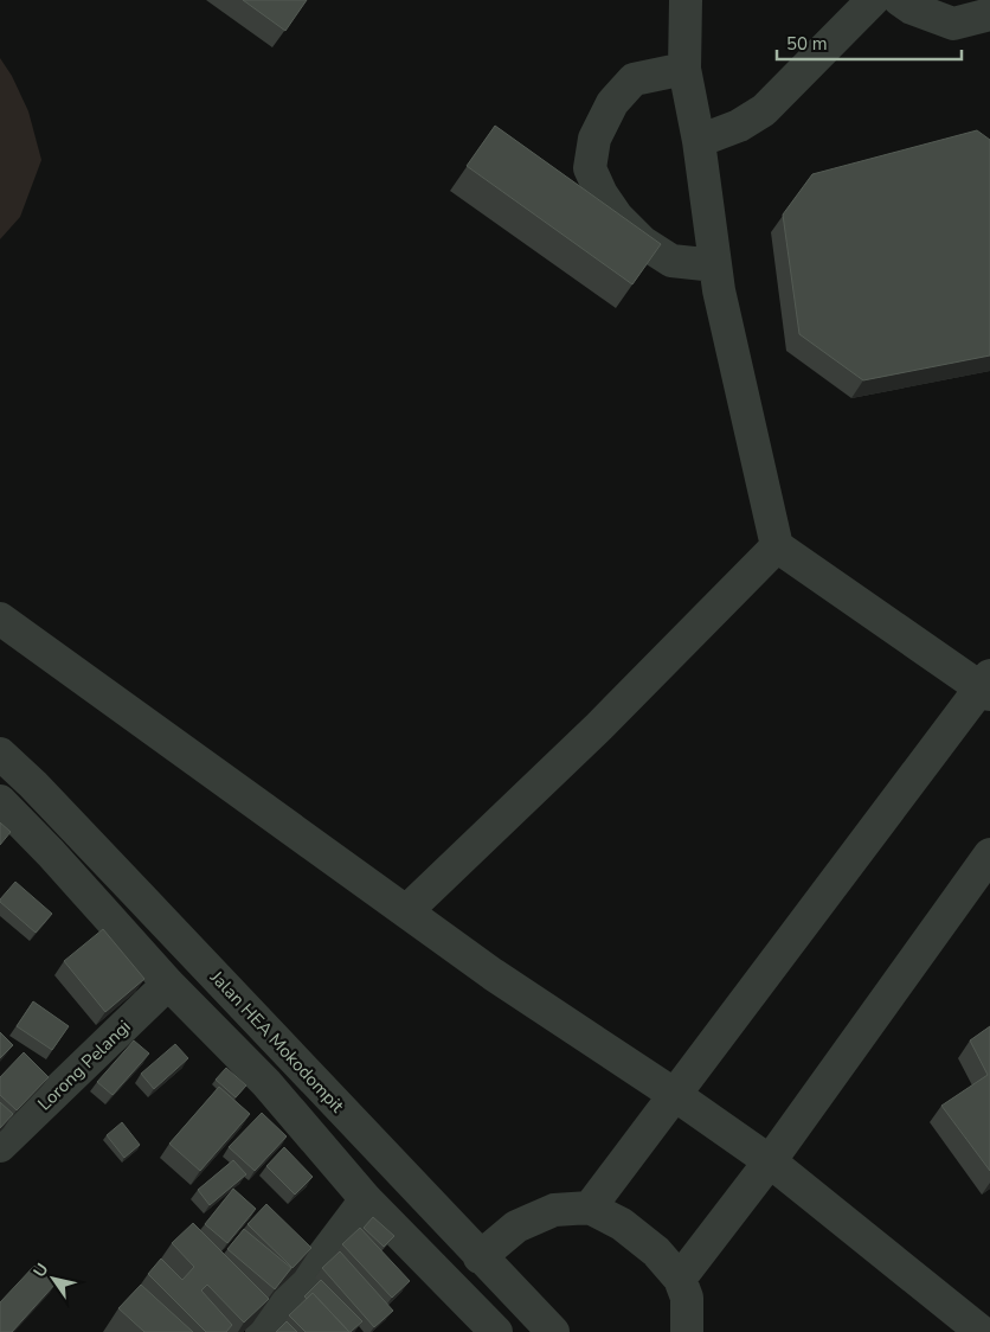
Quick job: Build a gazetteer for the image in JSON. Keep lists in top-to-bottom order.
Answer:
{
  "streets": {
    "street": ["Jalan HEA Mokodompit", "Lorong Pelangi"]
  },
  "crossings": [
    ["Jalan HEA Mokodompit", "Lorong Pelangi"]
  ],
  "scale_bar": "50 m",
  "north": "top left"
}
